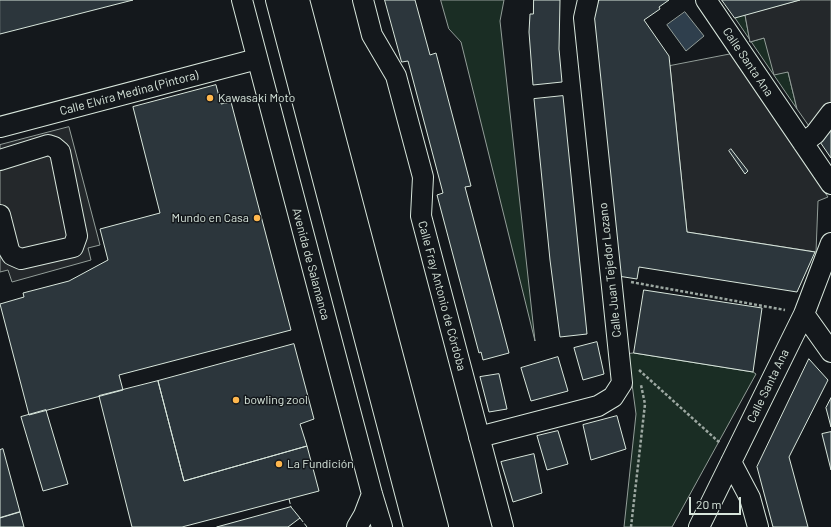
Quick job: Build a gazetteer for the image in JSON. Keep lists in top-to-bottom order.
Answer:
{
  "streets": {
    "street": [
      "Calle Santa Ana",
      "Calle Elvira Medina (Pintora)",
      "Avenida de Salamanca",
      "Calle Juan Tejedor Lozano",
      "Calle Fray Antonio de Córdoba"
    ]
  },
  "crossings": [
    ["Calle Elvira Medina (Pintora)", "Avenida de Salamanca"],
    ["Calle Juan Tejedor Lozano", "Calle Fray Antonio de Córdoba"]
  ],
  "places": [
    "Kawasaki Moto",
    "Mundo en Casa",
    "bowling zool",
    "La Fundición"
  ],
  "scale_bar": "20 m"
}
